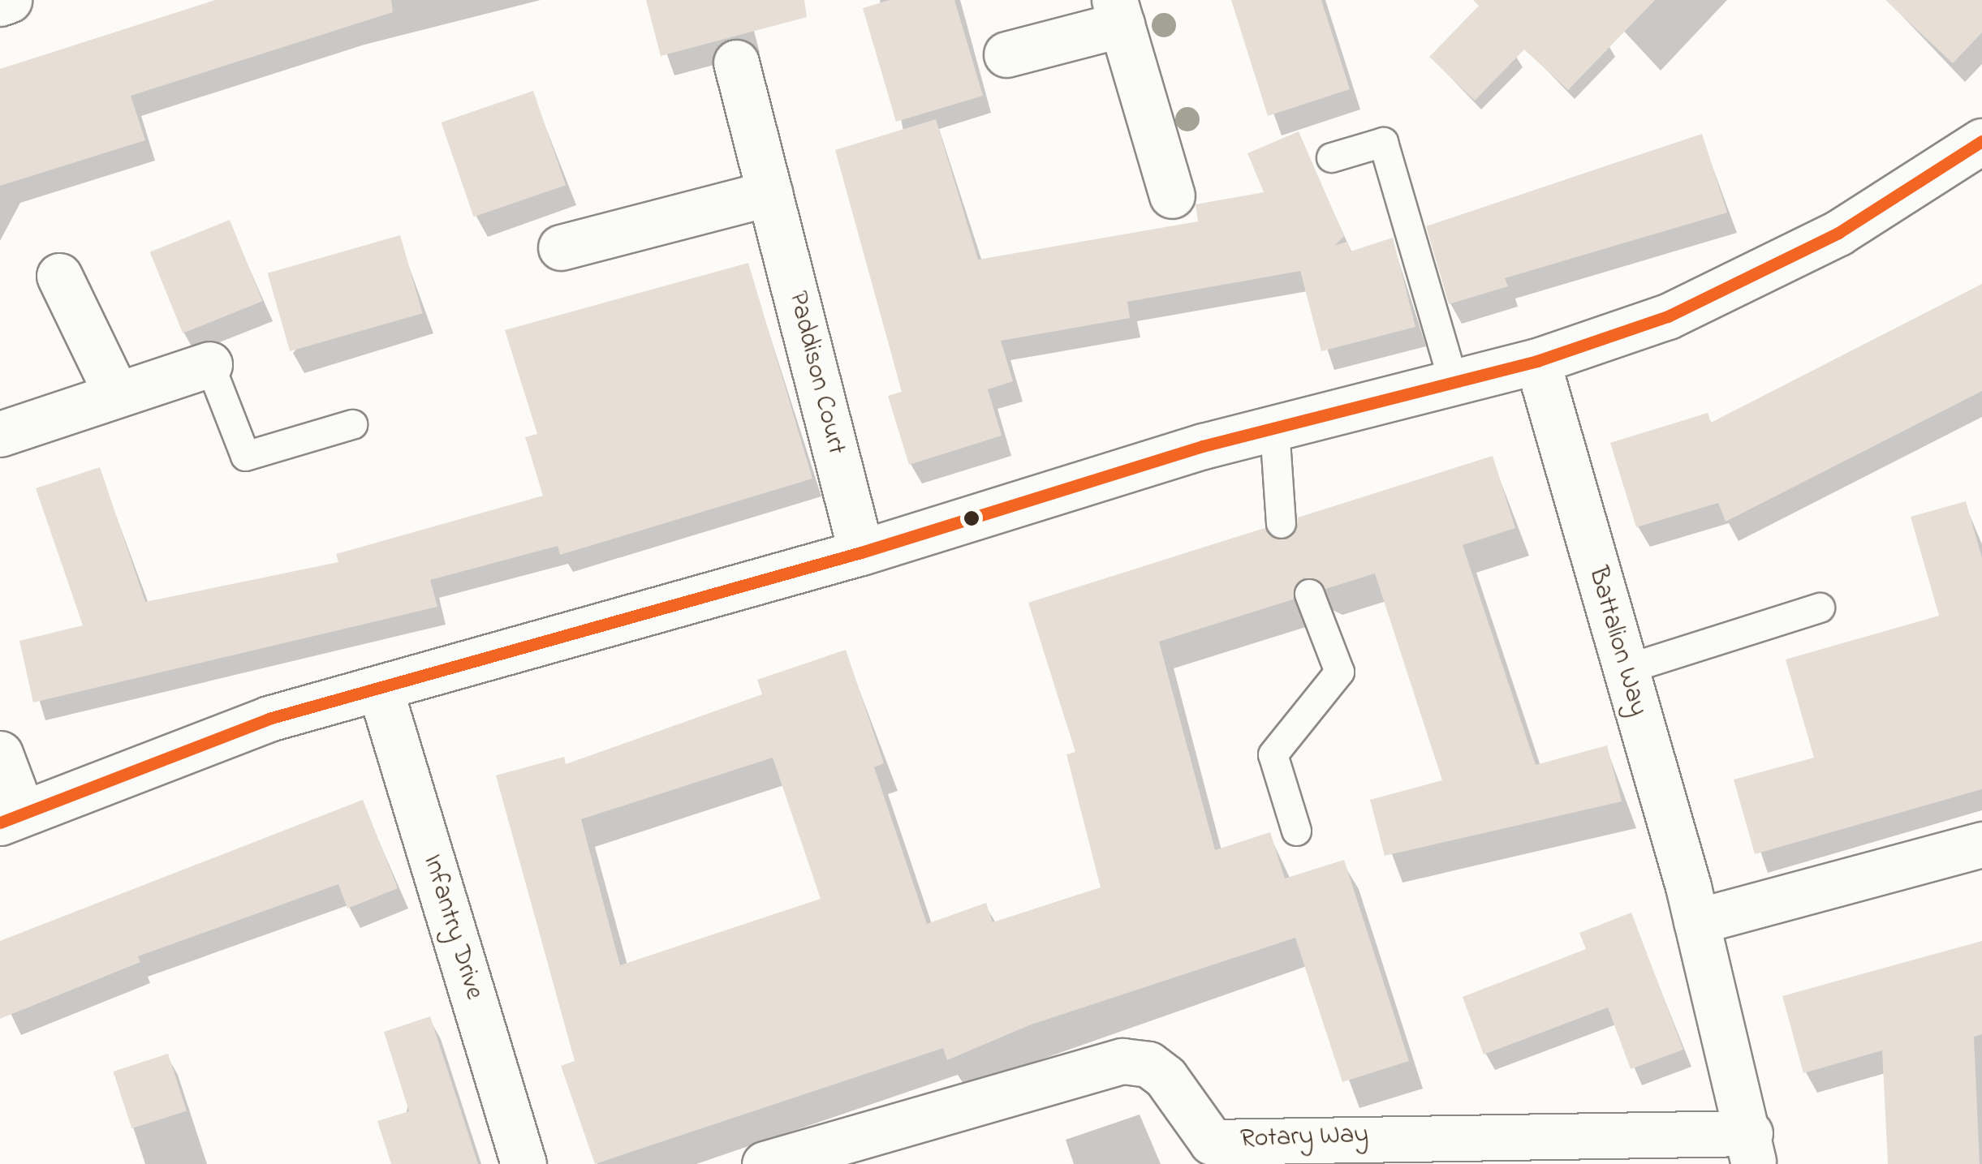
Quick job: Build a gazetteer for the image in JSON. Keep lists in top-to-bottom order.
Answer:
{
  "streets": {
    "street": [
      "Paddison Court",
      "Battalion Way",
      "Infantry Drive",
      "Rotary Way"
    ]
  },
  "crossings": [
    ["Battalion Way", "Rotary Way"]
  ]
}
